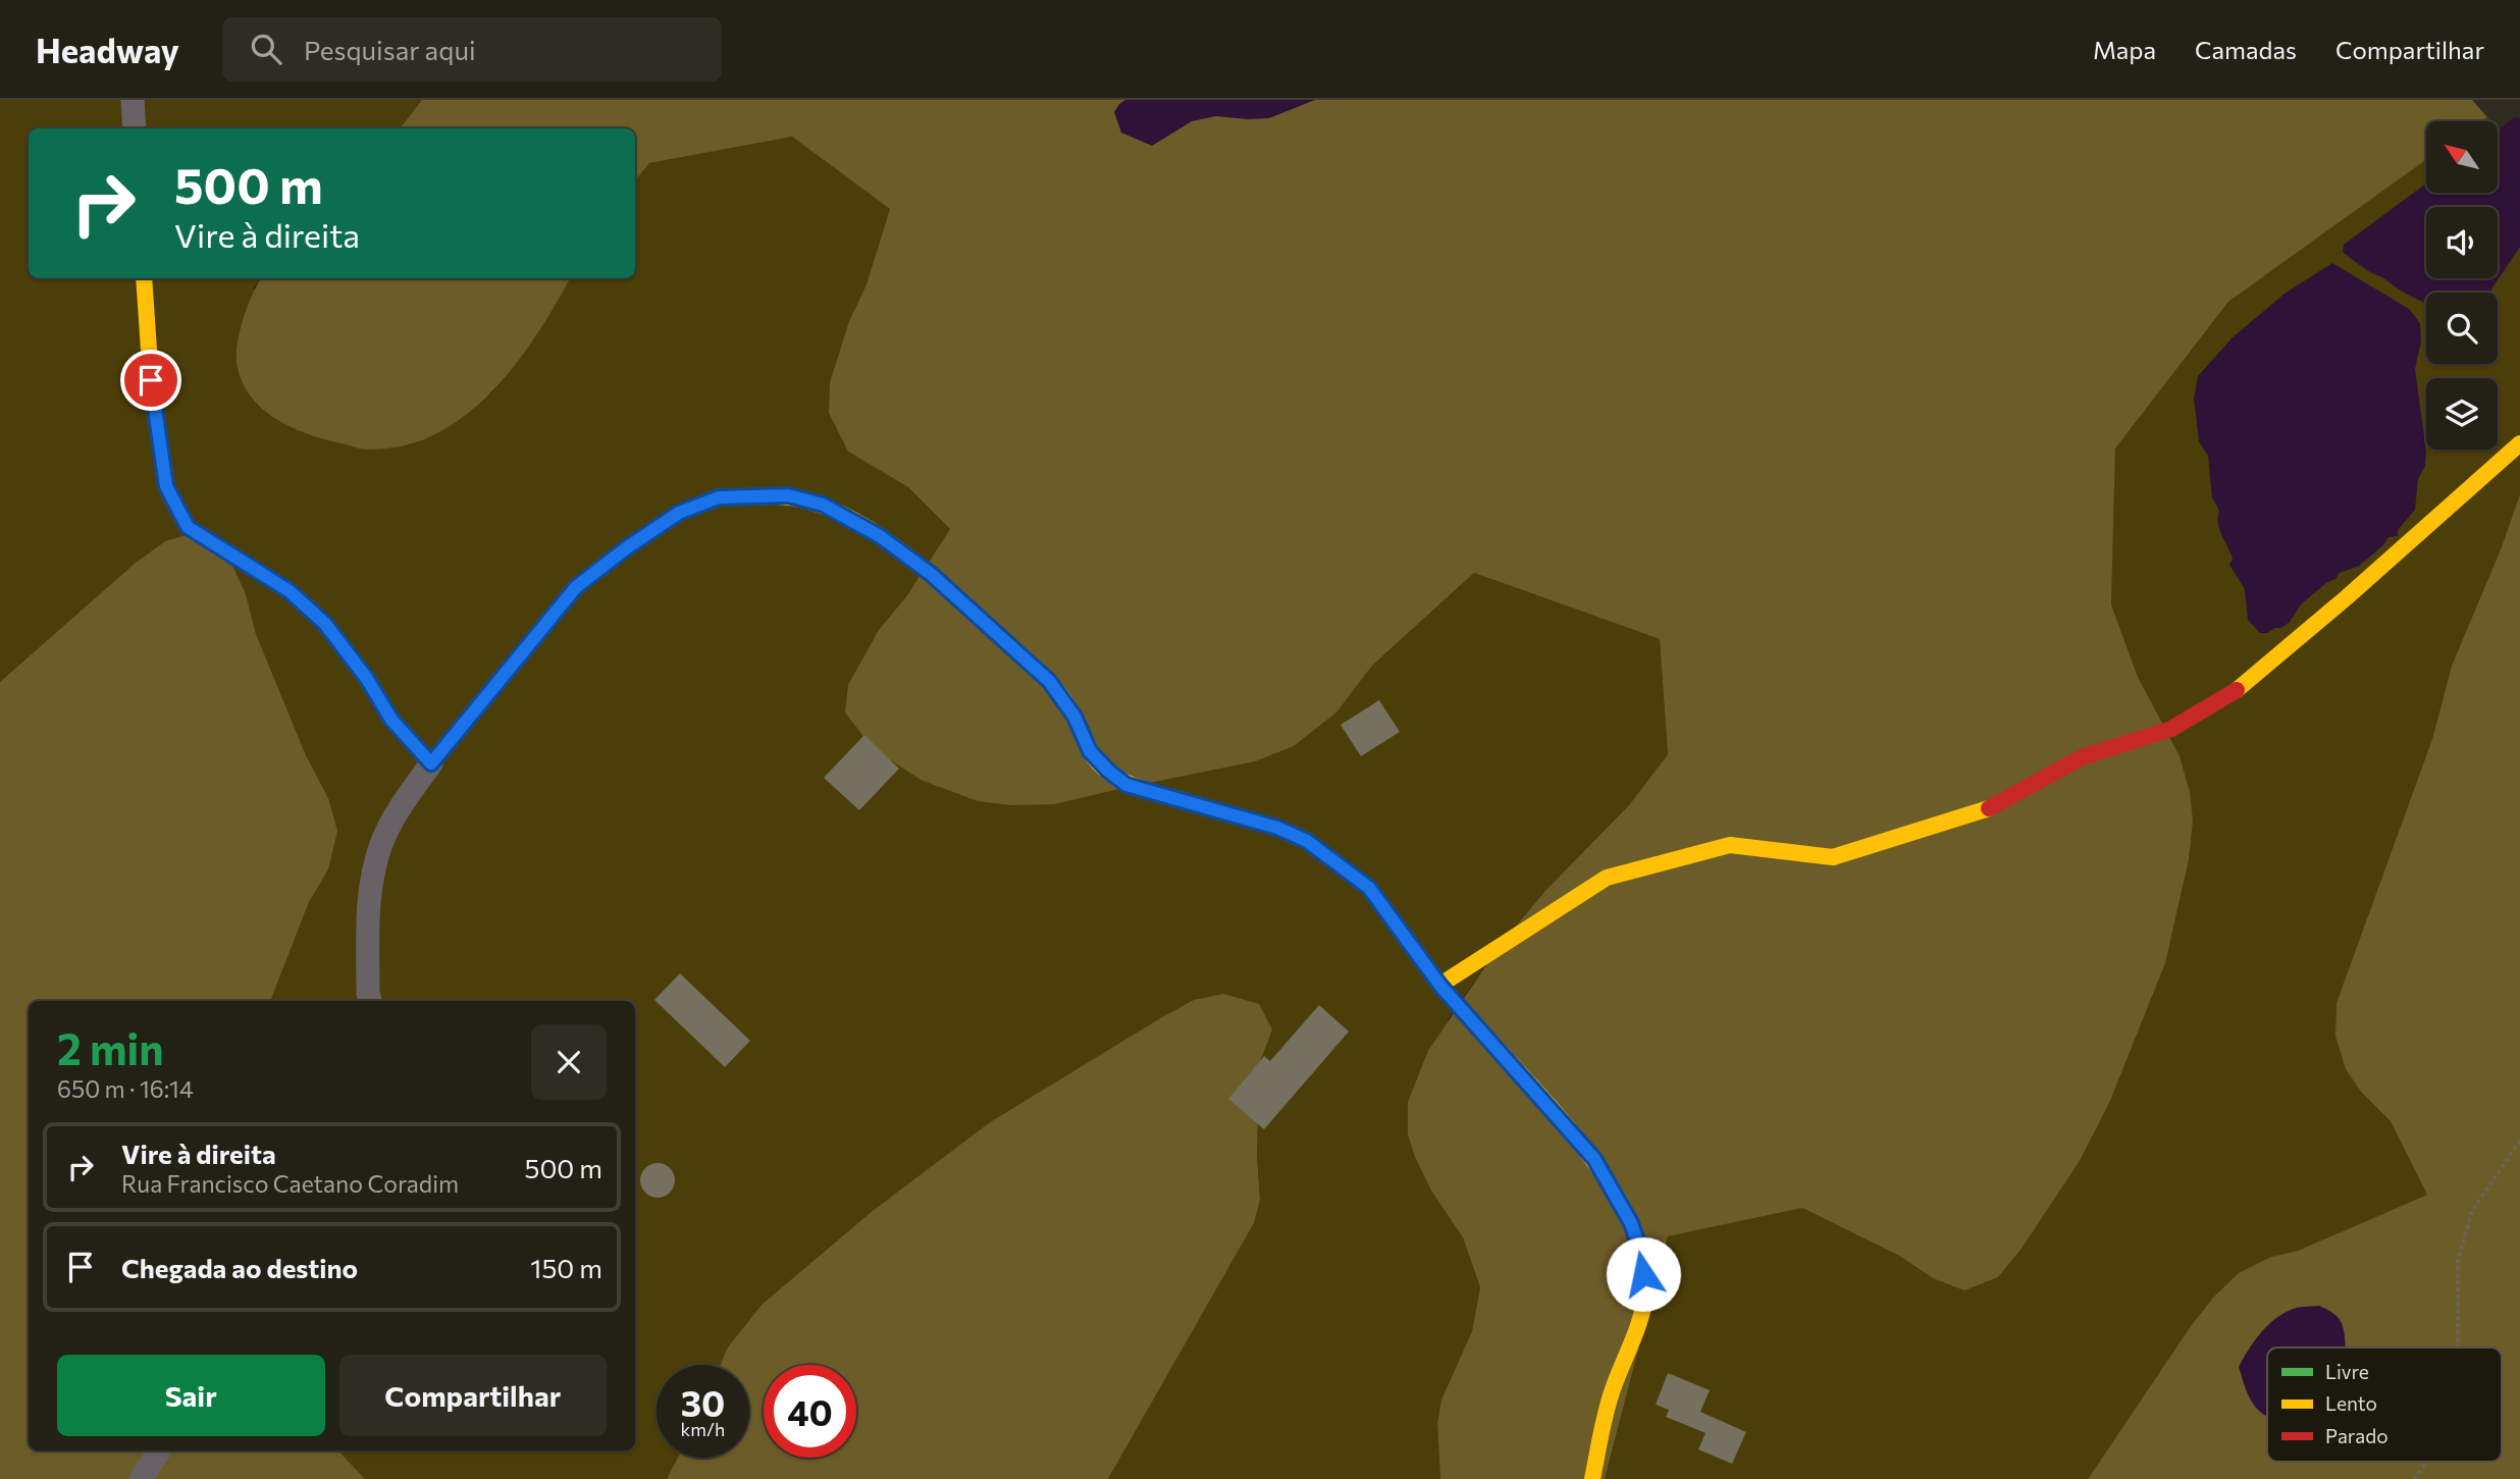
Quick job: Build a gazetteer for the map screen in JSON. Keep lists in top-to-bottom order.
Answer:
{
  "legend": ["Livre", "Lento", "Parado"],
  "north": "top left",
  "page": {
    "header": "Headway",
    "search": "Pesquisar aqui",
    "nav": ["Mapa", "Camadas", "Compartilhar"],
    "turn": ["500 m", "Vire à direita"],
    "heading": ["2 min", "650 m · 16:14"],
    "list": [
      {
        "name": "Vire à direita",
        "note": "Rua Francisco Caetano Coradim",
        "value": "500 m"
      },
      {
        "name": "Chegada ao destino",
        "value": "150 m"
      }
    ],
    "buttons": ["Sair", "Compartilhar"],
    "speed": "30 km/h",
    "limit": "40"
  }
}
